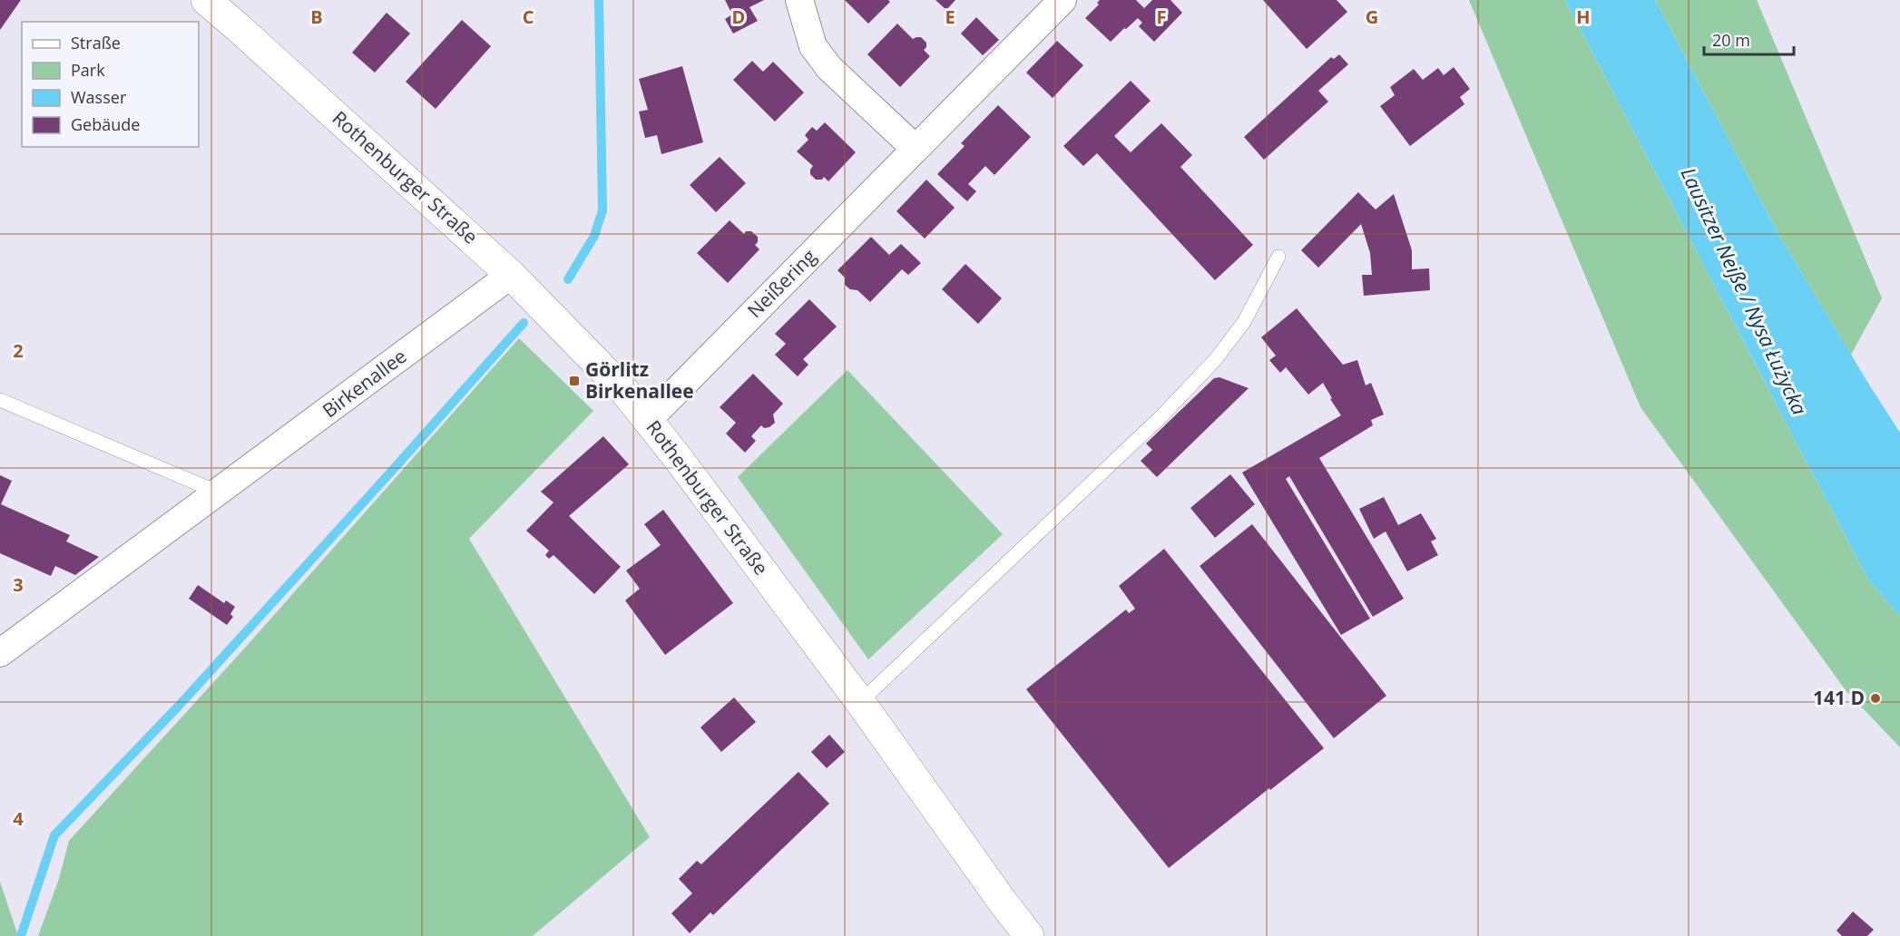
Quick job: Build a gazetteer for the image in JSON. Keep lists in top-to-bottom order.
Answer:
{
  "streets": {
    "street": ["Rothenburger Straße", "Neißering", "Birkenallee"]
  },
  "crossings": [
    ["Rothenburger Straße", "Neißering"],
    ["Rothenburger Straße", "Birkenallee"]
  ],
  "water": ["Lausitzer Neiße / Nysa Łużycka"],
  "places": {
    "transit": ["Görlitz Birkenallee"],
    "other": ["141 D"]
  },
  "legend": [
    "Straße",
    "Park",
    "Wasser",
    "Gebäude"
  ],
  "scale_bar": "20 m",
  "grid": {
    "columns": [
      "B",
      "C",
      "D",
      "E",
      "F",
      "G",
      "H"
    ],
    "rows": ["2", "3", "4"]
  }
}
